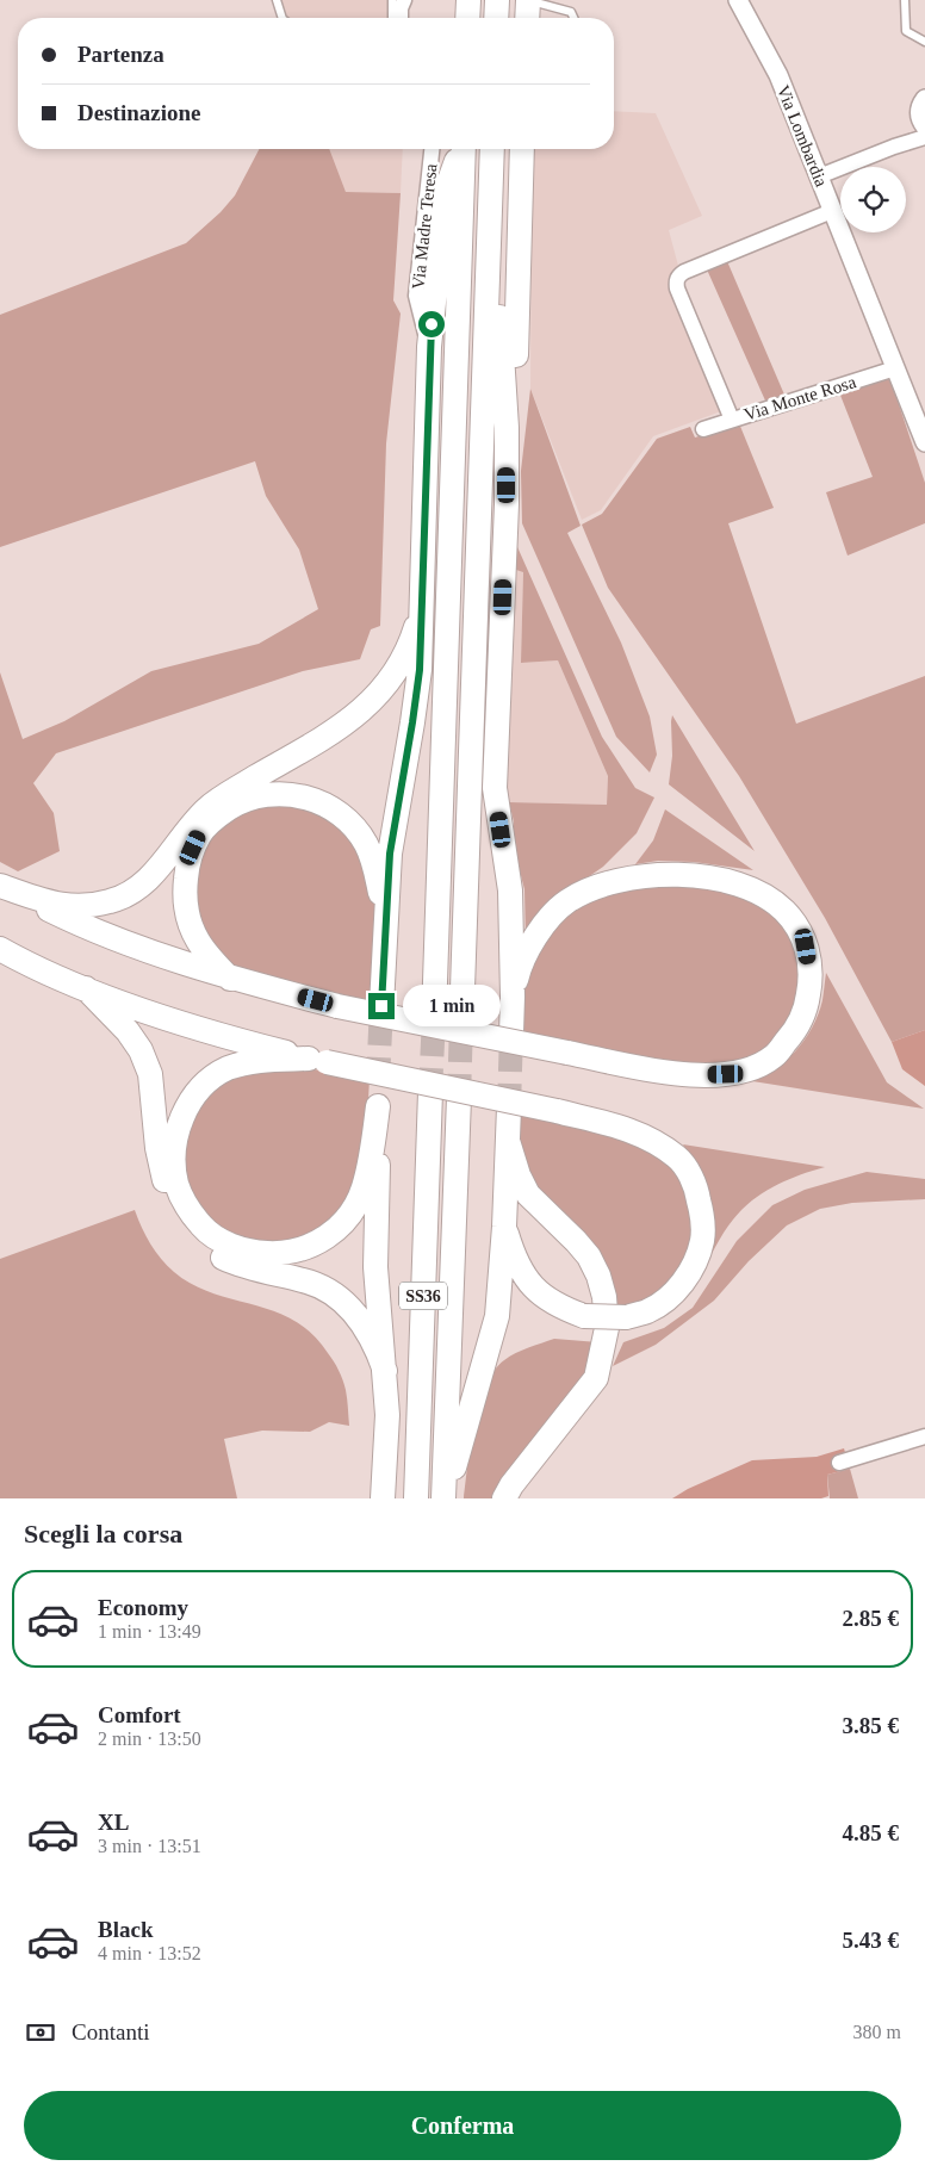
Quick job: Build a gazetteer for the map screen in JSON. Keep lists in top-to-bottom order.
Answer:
{
  "streets": {
    "highway": ["SS36"],
    "street": ["Via Lombardia", "Via Madre Teresa", "Via Monte Rosa"]
  },
  "crossings": [
    ["Via Lombardia", "Via Monte Rosa"]
  ],
  "page": {
    "banner": ["Partenza", "Destinazione"],
    "bubble": "1 min",
    "heading": "Scegli la corsa",
    "list": [
      {
        "name": "Economy",
        "note": "1 min · 13:49",
        "value": "2.85 €"
      },
      {
        "name": "Comfort",
        "note": "2 min · 13:50",
        "value": "3.85 €"
      },
      {
        "name": "XL",
        "note": "3 min · 13:51",
        "value": "4.85 €"
      },
      {
        "name": "Black",
        "note": "4 min · 13:52",
        "value": "5.43 €"
      }
    ],
    "pay": ["Contanti", "380 m"],
    "buttons": "Conferma"
  }
}
